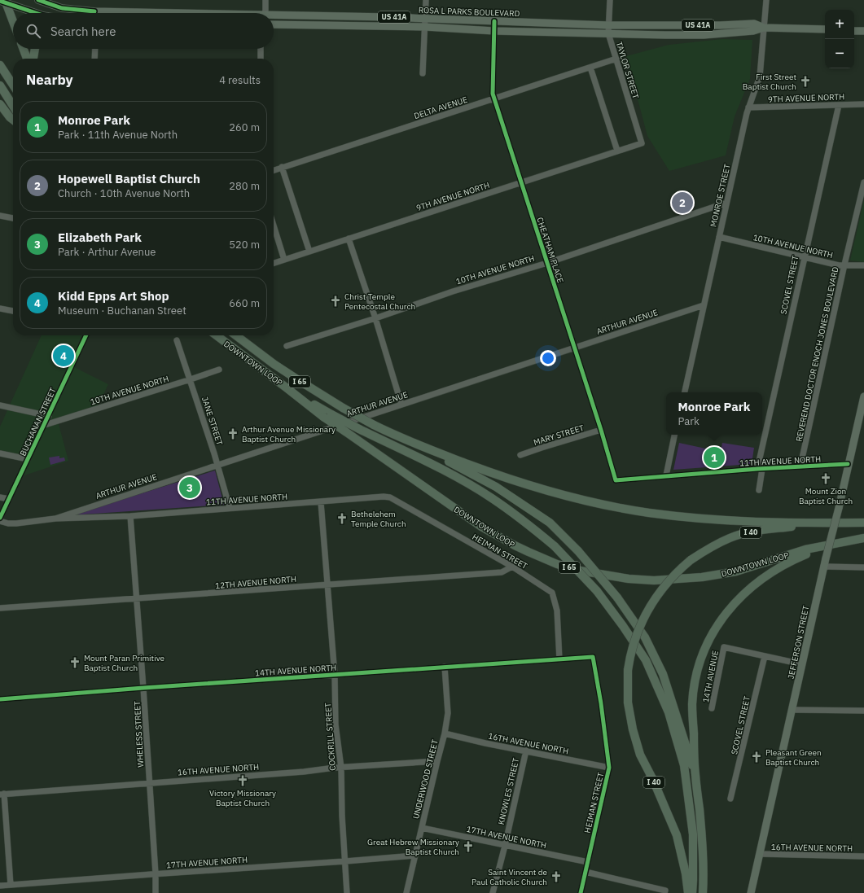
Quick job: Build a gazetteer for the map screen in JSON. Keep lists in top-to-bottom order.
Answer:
{
  "streets": {
    "highway": ["DOWNTOWN LOOP", "I 65", "I 40"],
    "main road": ["ROSA L PARKS BOULEVARD", "US 41A", "JEFFERSON STREET"],
    "street": [
      "TAYLOR STREET",
      "9TH AVENUE NORTH",
      "DELTA AVENUE",
      "MONROE STREET",
      "10TH AVENUE NORTH",
      "CHEATHAM PLACE",
      "SCOVEL STREET",
      "ARTHUR AVENUE",
      "REVEREND DOCTOR ENOCH JONES BOULEVARD",
      "JANE STREET",
      "BUCHANAN STREET",
      "MARY STREET",
      "11TH AVENUE NORTH",
      "HEIMAN STREET",
      "12TH AVENUE NORTH",
      "14TH AVENUE NORTH",
      "14TH AVENUE",
      "WHELESS STREET",
      "COCKRILL STREET",
      "16TH AVENUE NORTH",
      "UNDERWOOD STREET",
      "KNOWLES STREET",
      "17TH AVENUE NORTH"
    ]
  },
  "crossings": [
    ["ROSA L PARKS BOULEVARD", "TAYLOR STREET"],
    ["ROSA L PARKS BOULEVARD", "MONROE STREET"],
    ["ROSA L PARKS BOULEVARD", "CHEATHAM PLACE"],
    ["TAYLOR STREET", "9TH AVENUE NORTH"],
    ["TAYLOR STREET", "DELTA AVENUE"],
    ["9TH AVENUE NORTH", "MONROE STREET"],
    ["9TH AVENUE NORTH", "CHEATHAM PLACE"],
    ["9TH AVENUE NORTH", "SCOVEL STREET"],
    ["DELTA AVENUE", "CHEATHAM PLACE"],
    ["MONROE STREET", "10TH AVENUE NORTH"],
    ["MONROE STREET", "ARTHUR AVENUE"],
    ["10TH AVENUE NORTH", "CHEATHAM PLACE"],
    ["10TH AVENUE NORTH", "SCOVEL STREET"],
    ["10TH AVENUE NORTH", "REVEREND DOCTOR ENOCH JONES BOULEVARD"],
    ["10TH AVENUE NORTH", "JANE STREET"],
    ["10TH AVENUE NORTH", "BUCHANAN STREET"],
    ["CHEATHAM PLACE", "ARTHUR AVENUE"],
    ["CHEATHAM PLACE", "MARY STREET"],
    ["CHEATHAM PLACE", "11TH AVENUE NORTH"],
    ["SCOVEL STREET", "11TH AVENUE NORTH"],
    ["SCOVEL STREET", "14TH AVENUE"],
    ["ARTHUR AVENUE", "JANE STREET"],
    ["ARTHUR AVENUE", "11TH AVENUE NORTH"],
    ["REVEREND DOCTOR ENOCH JONES BOULEVARD", "11TH AVENUE NORTH"],
    ["DOWNTOWN LOOP", "I 40"],
    ["JANE STREET", "11TH AVENUE NORTH"],
    ["11TH AVENUE NORTH", "HEIMAN STREET"],
    ["11TH AVENUE NORTH", "JEFFERSON STREET"],
    ["11TH AVENUE NORTH", "WHELESS STREET"],
    ["11TH AVENUE NORTH", "COCKRILL STREET"],
    ["HEIMAN STREET", "12TH AVENUE NORTH"],
    ["HEIMAN STREET", "14TH AVENUE NORTH"],
    ["HEIMAN STREET", "16TH AVENUE NORTH"],
    ["HEIMAN STREET", "17TH AVENUE NORTH"],
    ["12TH AVENUE NORTH", "WHELESS STREET"],
    ["12TH AVENUE NORTH", "COCKRILL STREET"],
    ["JEFFERSON STREET", "16TH AVENUE NORTH"],
    ["14TH AVENUE NORTH", "WHELESS STREET"],
    ["14TH AVENUE NORTH", "COCKRILL STREET"],
    ["14TH AVENUE NORTH", "UNDERWOOD STREET"],
    ["WHELESS STREET", "16TH AVENUE NORTH"],
    ["WHELESS STREET", "17TH AVENUE NORTH"],
    ["COCKRILL STREET", "16TH AVENUE NORTH"],
    ["COCKRILL STREET", "17TH AVENUE NORTH"],
    ["16TH AVENUE NORTH", "UNDERWOOD STREET"],
    ["16TH AVENUE NORTH", "KNOWLES STREET"],
    ["UNDERWOOD STREET", "17TH AVENUE NORTH"],
    ["KNOWLES STREET", "17TH AVENUE NORTH"]
  ],
  "places": {
    "church": [
      "First Street Baptist Church",
      "Christ Temple Pentecostal Church",
      "Arthur Avenue Missionary Baptist Church",
      "Mount Zion Baptist Church",
      "Bethelehem Temple Church",
      "Mount Paran Primitive Baptist Church",
      "Pleasant Green Baptist Church",
      "Victory Missionary Baptist Church",
      "Great Hebrew Missionary Baptist Church",
      "Saint Vincent de Paul Catholic Church"
    ]
  },
  "page": {
    "map_buttons": ["+", "−"],
    "search": "Search here",
    "heading": ["Nearby", "4 results"],
    "list": [
      {
        "mark": "1",
        "name": "Monroe Park",
        "note": "Park · 11th Avenue North",
        "value": "260 m"
      },
      {
        "mark": "2",
        "name": "Hopewell Baptist Church",
        "note": "Church · 10th Avenue North",
        "value": "280 m"
      },
      {
        "mark": "3",
        "name": "Elizabeth Park",
        "note": "Park · Arthur Avenue",
        "value": "520 m"
      },
      {
        "mark": "4",
        "name": "Kidd Epps Art Shop",
        "note": "Museum · Buchanan Street",
        "value": "660 m"
      }
    ],
    "pins": [
      "2",
      "4",
      "1",
      "3"
    ],
    "popup": ["Monroe Park", "Park"]
  }
}
